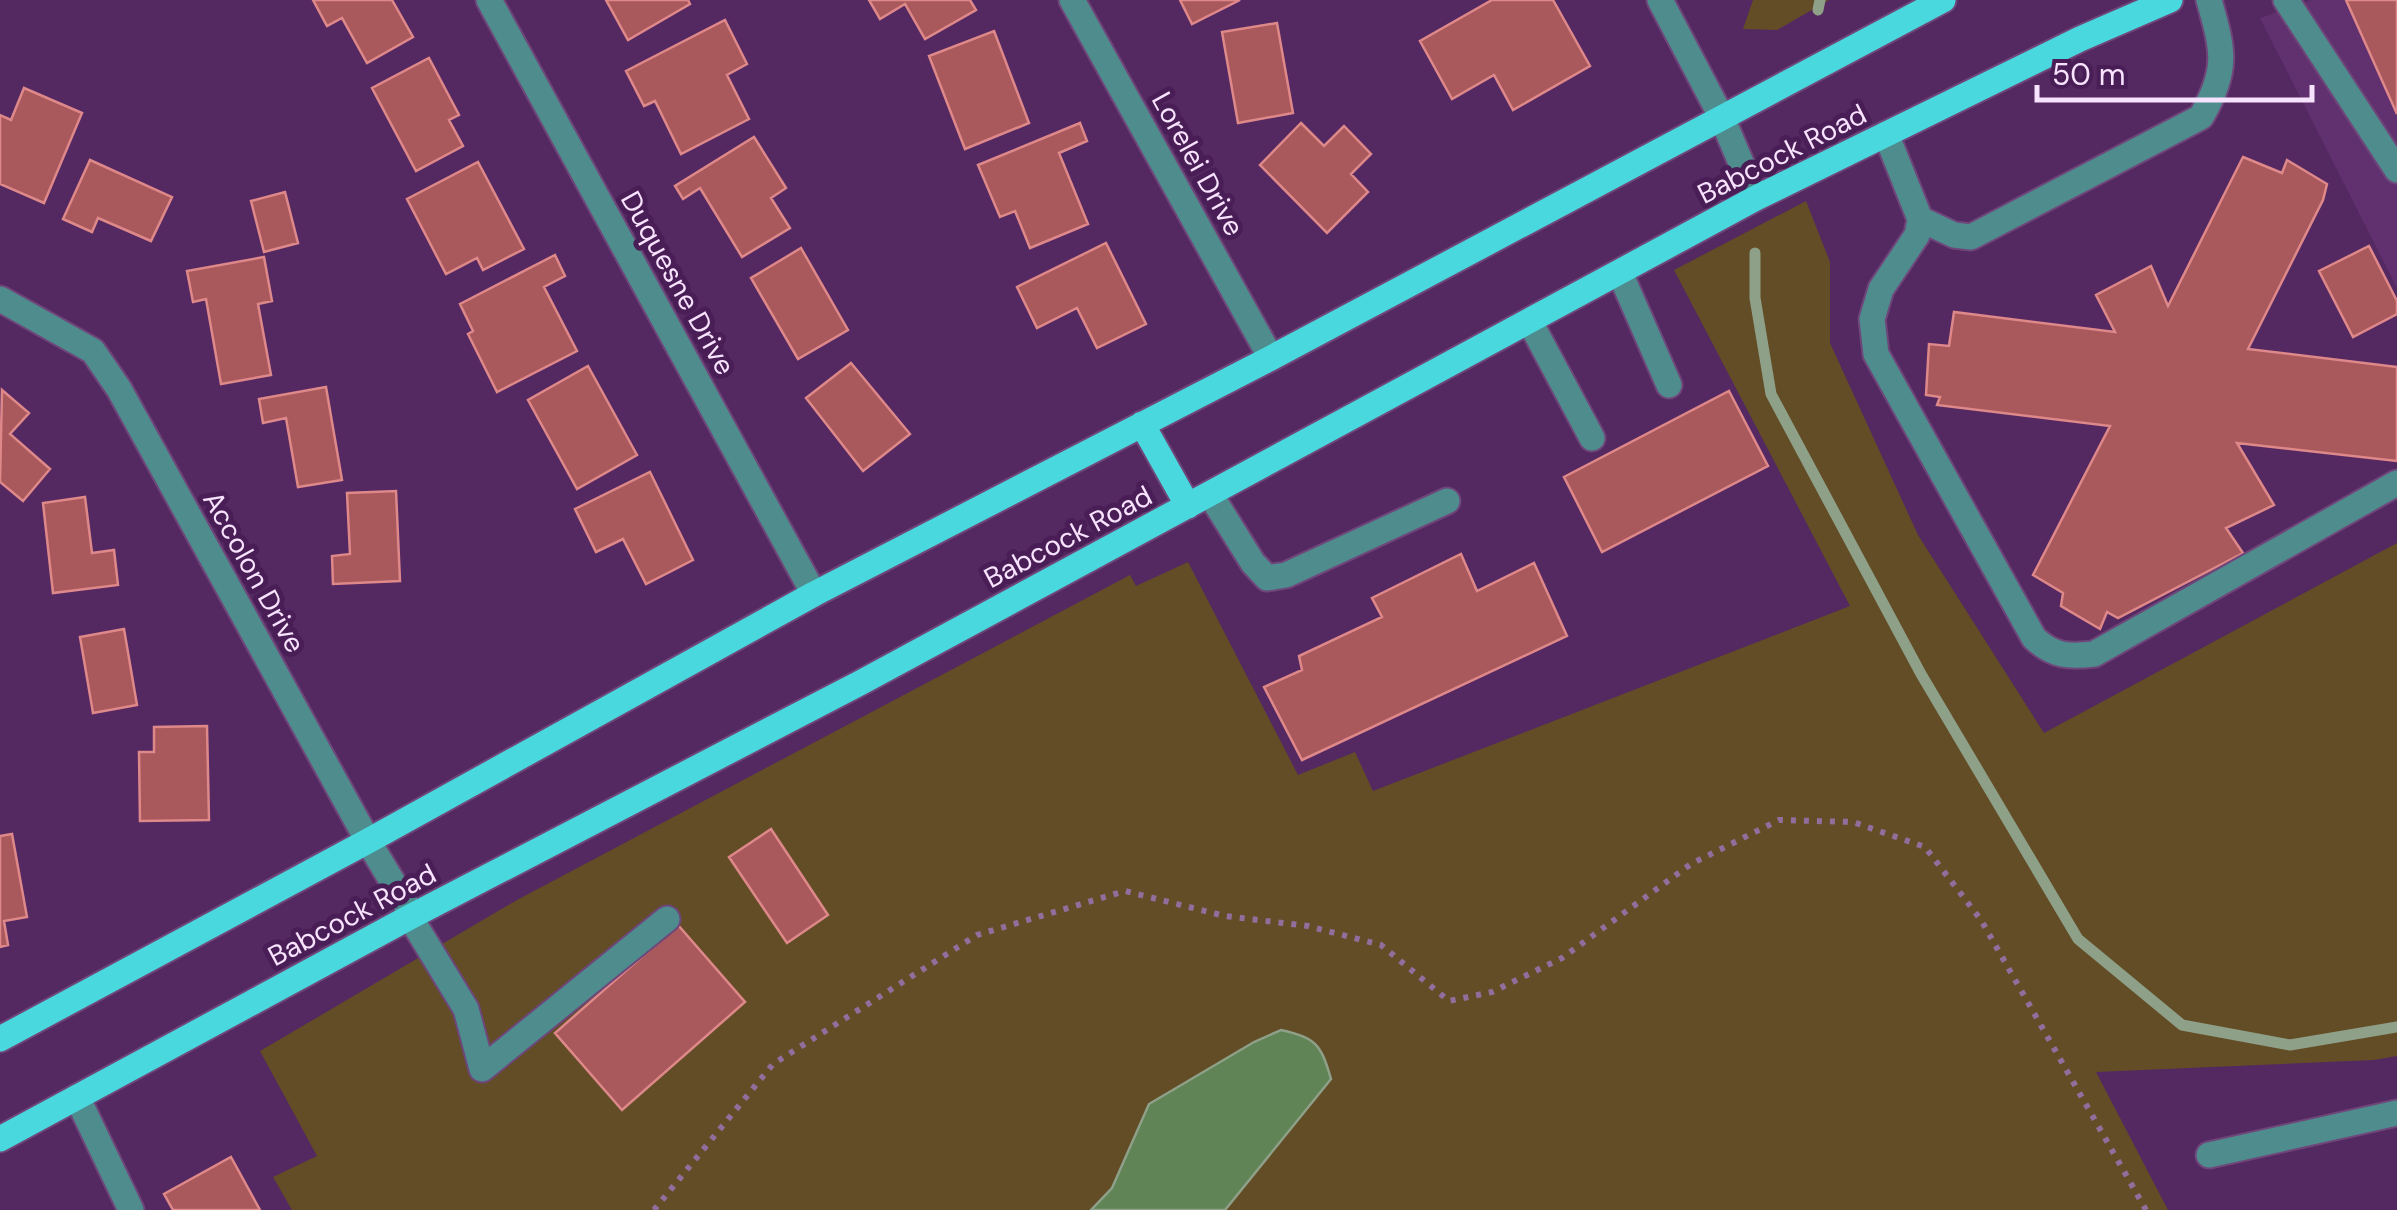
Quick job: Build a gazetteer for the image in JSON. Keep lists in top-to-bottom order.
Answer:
{
  "streets": {
    "main road": ["Babcock Road"],
    "street": ["Lorelei Drive", "Duquesne Drive", "Accolon Drive"]
  },
  "crossings": [
    ["Babcock Road", "Lorelei Drive"],
    ["Babcock Road", "Duquesne Drive"],
    ["Babcock Road", "Accolon Drive"]
  ],
  "scale_bar": "50 m"
}
